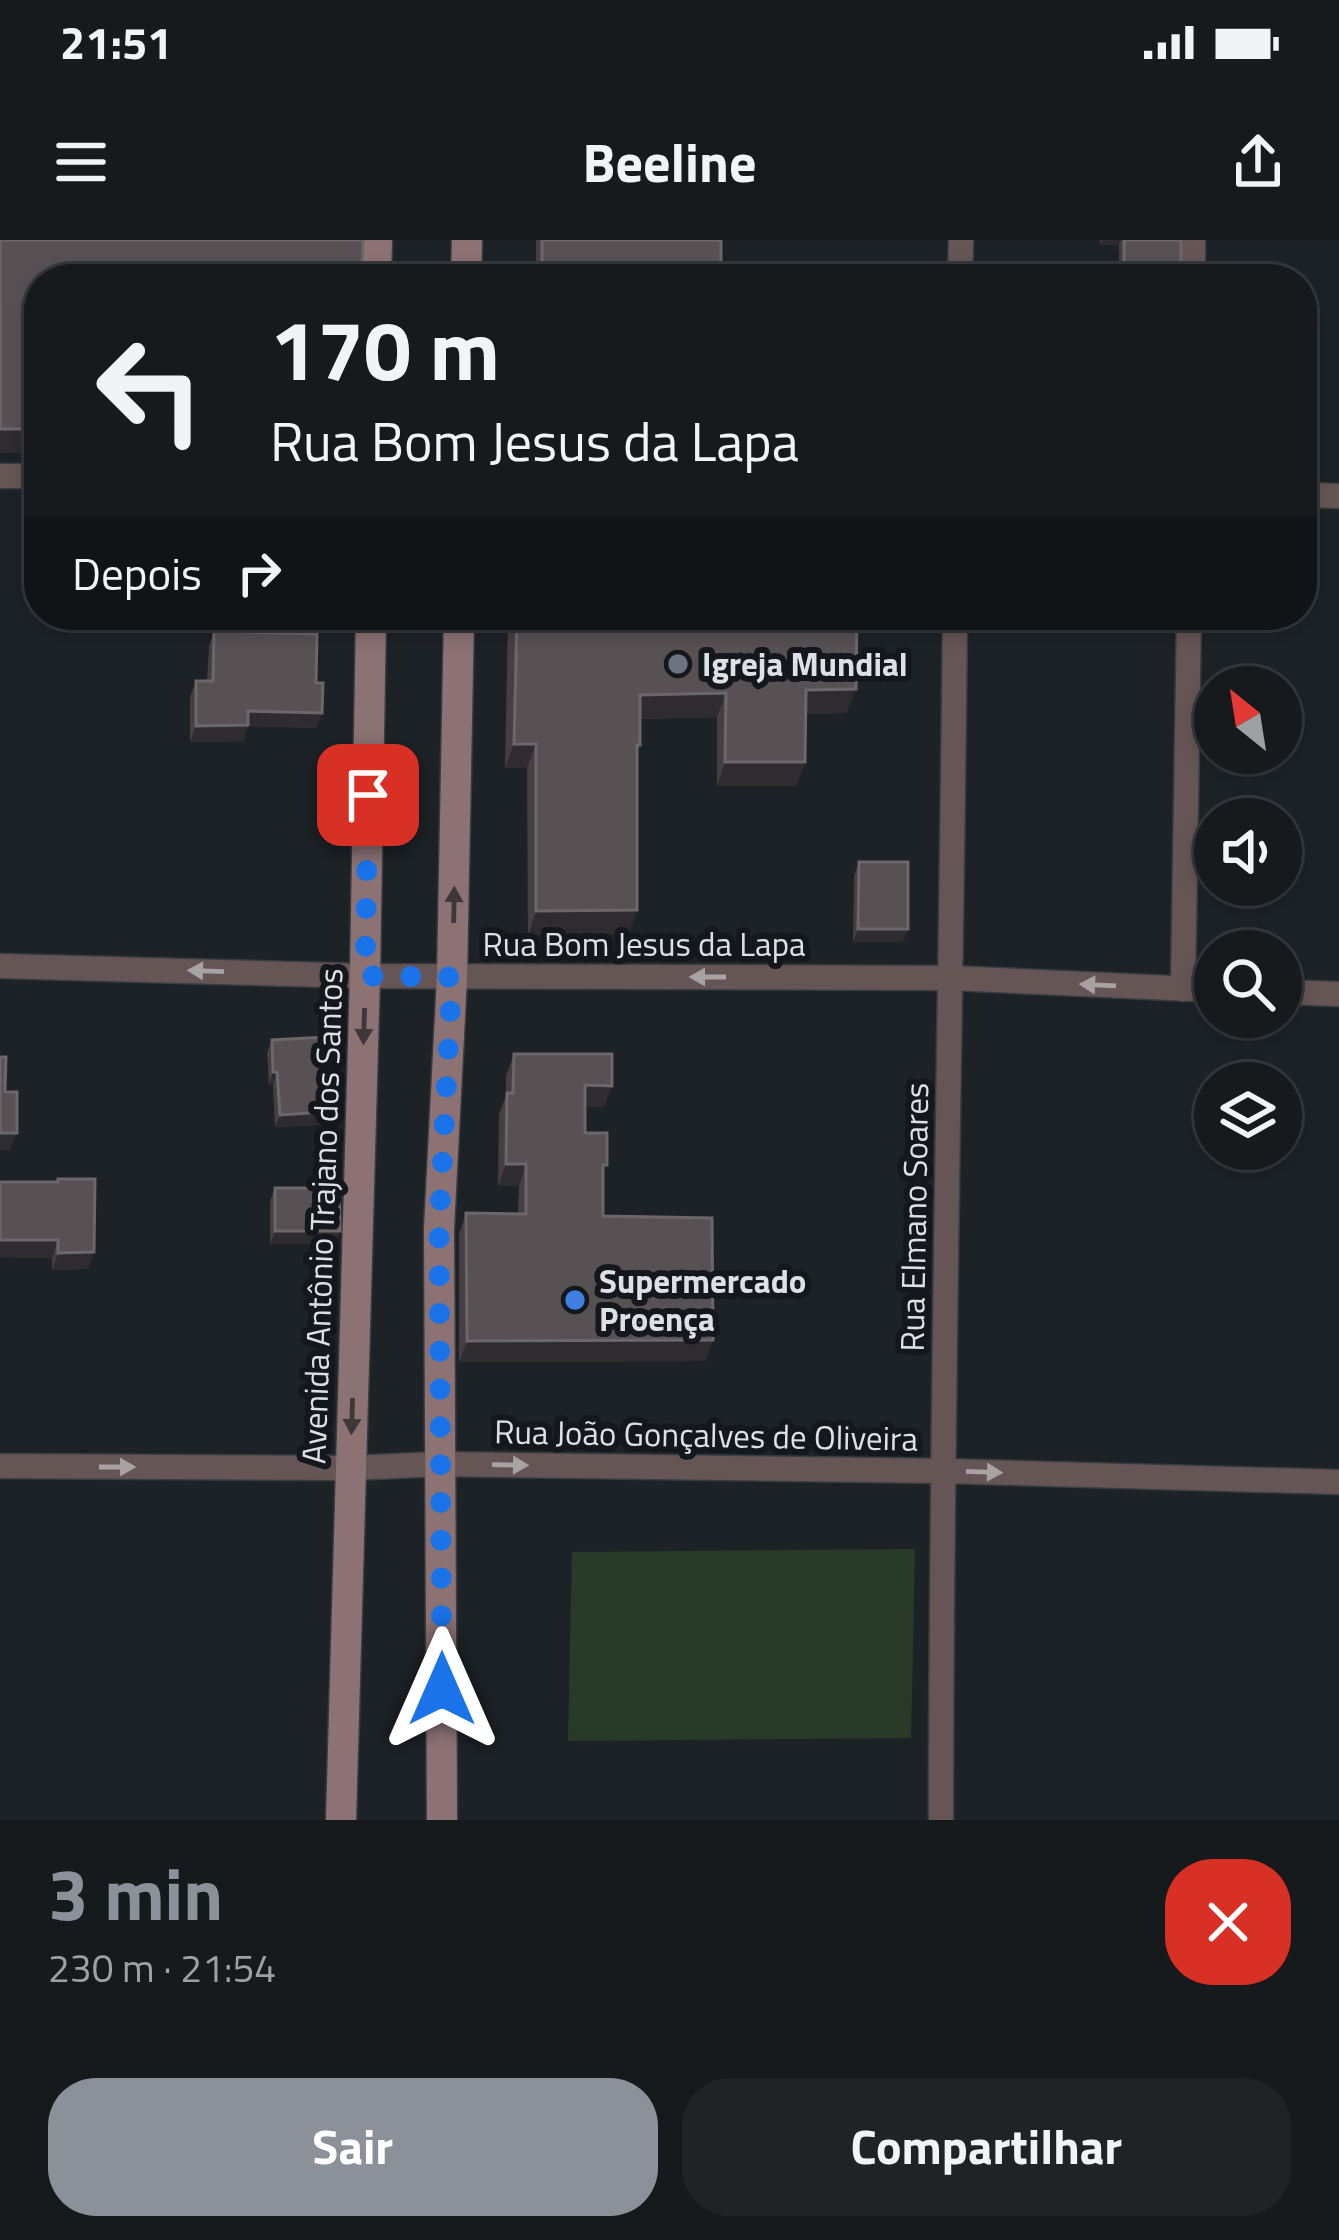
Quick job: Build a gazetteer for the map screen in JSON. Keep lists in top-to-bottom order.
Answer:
{
  "streets": {
    "main road": ["Avenida Antônio Trajano dos Santos"],
    "street": ["Rua Bom Jesus da Lapa", "Rua Elmano Soares", "Rua João Gonçalves de Oliveira"]
  },
  "crossings": [
    ["Rua Bom Jesus da Lapa", "Avenida Antônio Trajano dos Santos"],
    ["Rua Bom Jesus da Lapa", "Rua Elmano Soares"],
    ["Avenida Antônio Trajano dos Santos", "Rua João Gonçalves de Oliveira"],
    ["Rua Elmano Soares", "Rua João Gonçalves de Oliveira"]
  ],
  "one_way": ["Rua Bom Jesus da Lapa", "Rua João Gonçalves de Oliveira"],
  "places": ["Igreja Mundial", "Supermercado Proença"],
  "north": "top left",
  "page": {
    "status": "21:51",
    "header": "Beeline",
    "turn": ["170 m", "Rua Bom Jesus da Lapa"],
    "then": "Depois",
    "heading": ["3 min", "230 m · 21:54"],
    "buttons": ["Sair", "Compartilhar"]
  }
}
